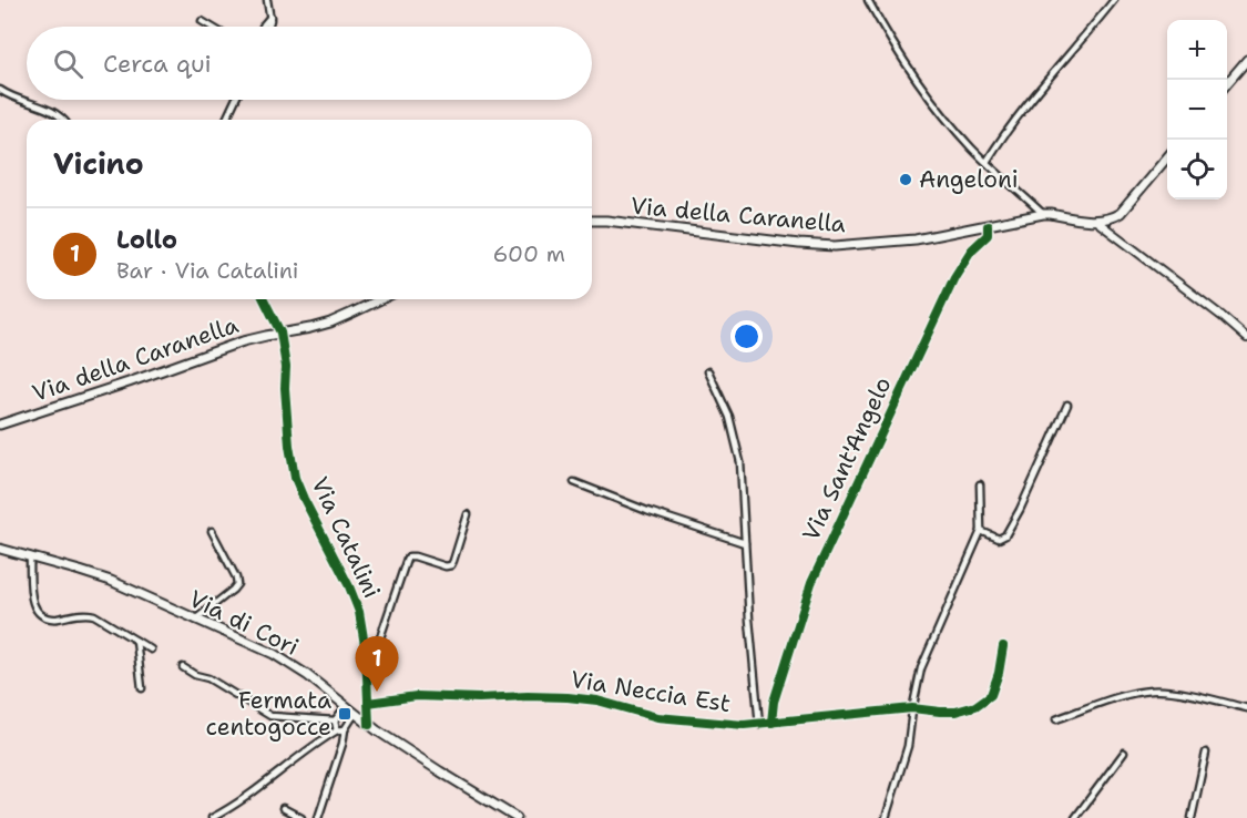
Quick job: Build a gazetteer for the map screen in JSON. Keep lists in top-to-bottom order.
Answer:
{
  "streets": {
    "main road": ["Via della Caranella", "Via di Cori"],
    "street": ["Via Sant'Angelo", "Via Catalini", "Via Neccia Est"]
  },
  "crossings": [
    ["Via della Caranella", "Via Sant'Angelo"],
    ["Via della Caranella", "Via Catalini"],
    ["Via Sant'Angelo", "Via Neccia Est"],
    ["Via Catalini", "Via di Cori"],
    ["Via Catalini", "Via Neccia Est"]
  ],
  "places": {
    "other": ["Angeloni"],
    "transit": ["Fermata centogocce"]
  },
  "page": {
    "map_buttons": ["+", "−"],
    "search": "Cerca qui",
    "heading": "Vicino",
    "list": [
      {
        "mark": "1",
        "name": "Lollo",
        "note": "Bar · Via Catalini",
        "value": "600 m"
      }
    ],
    "pins": "1"
  }
}
